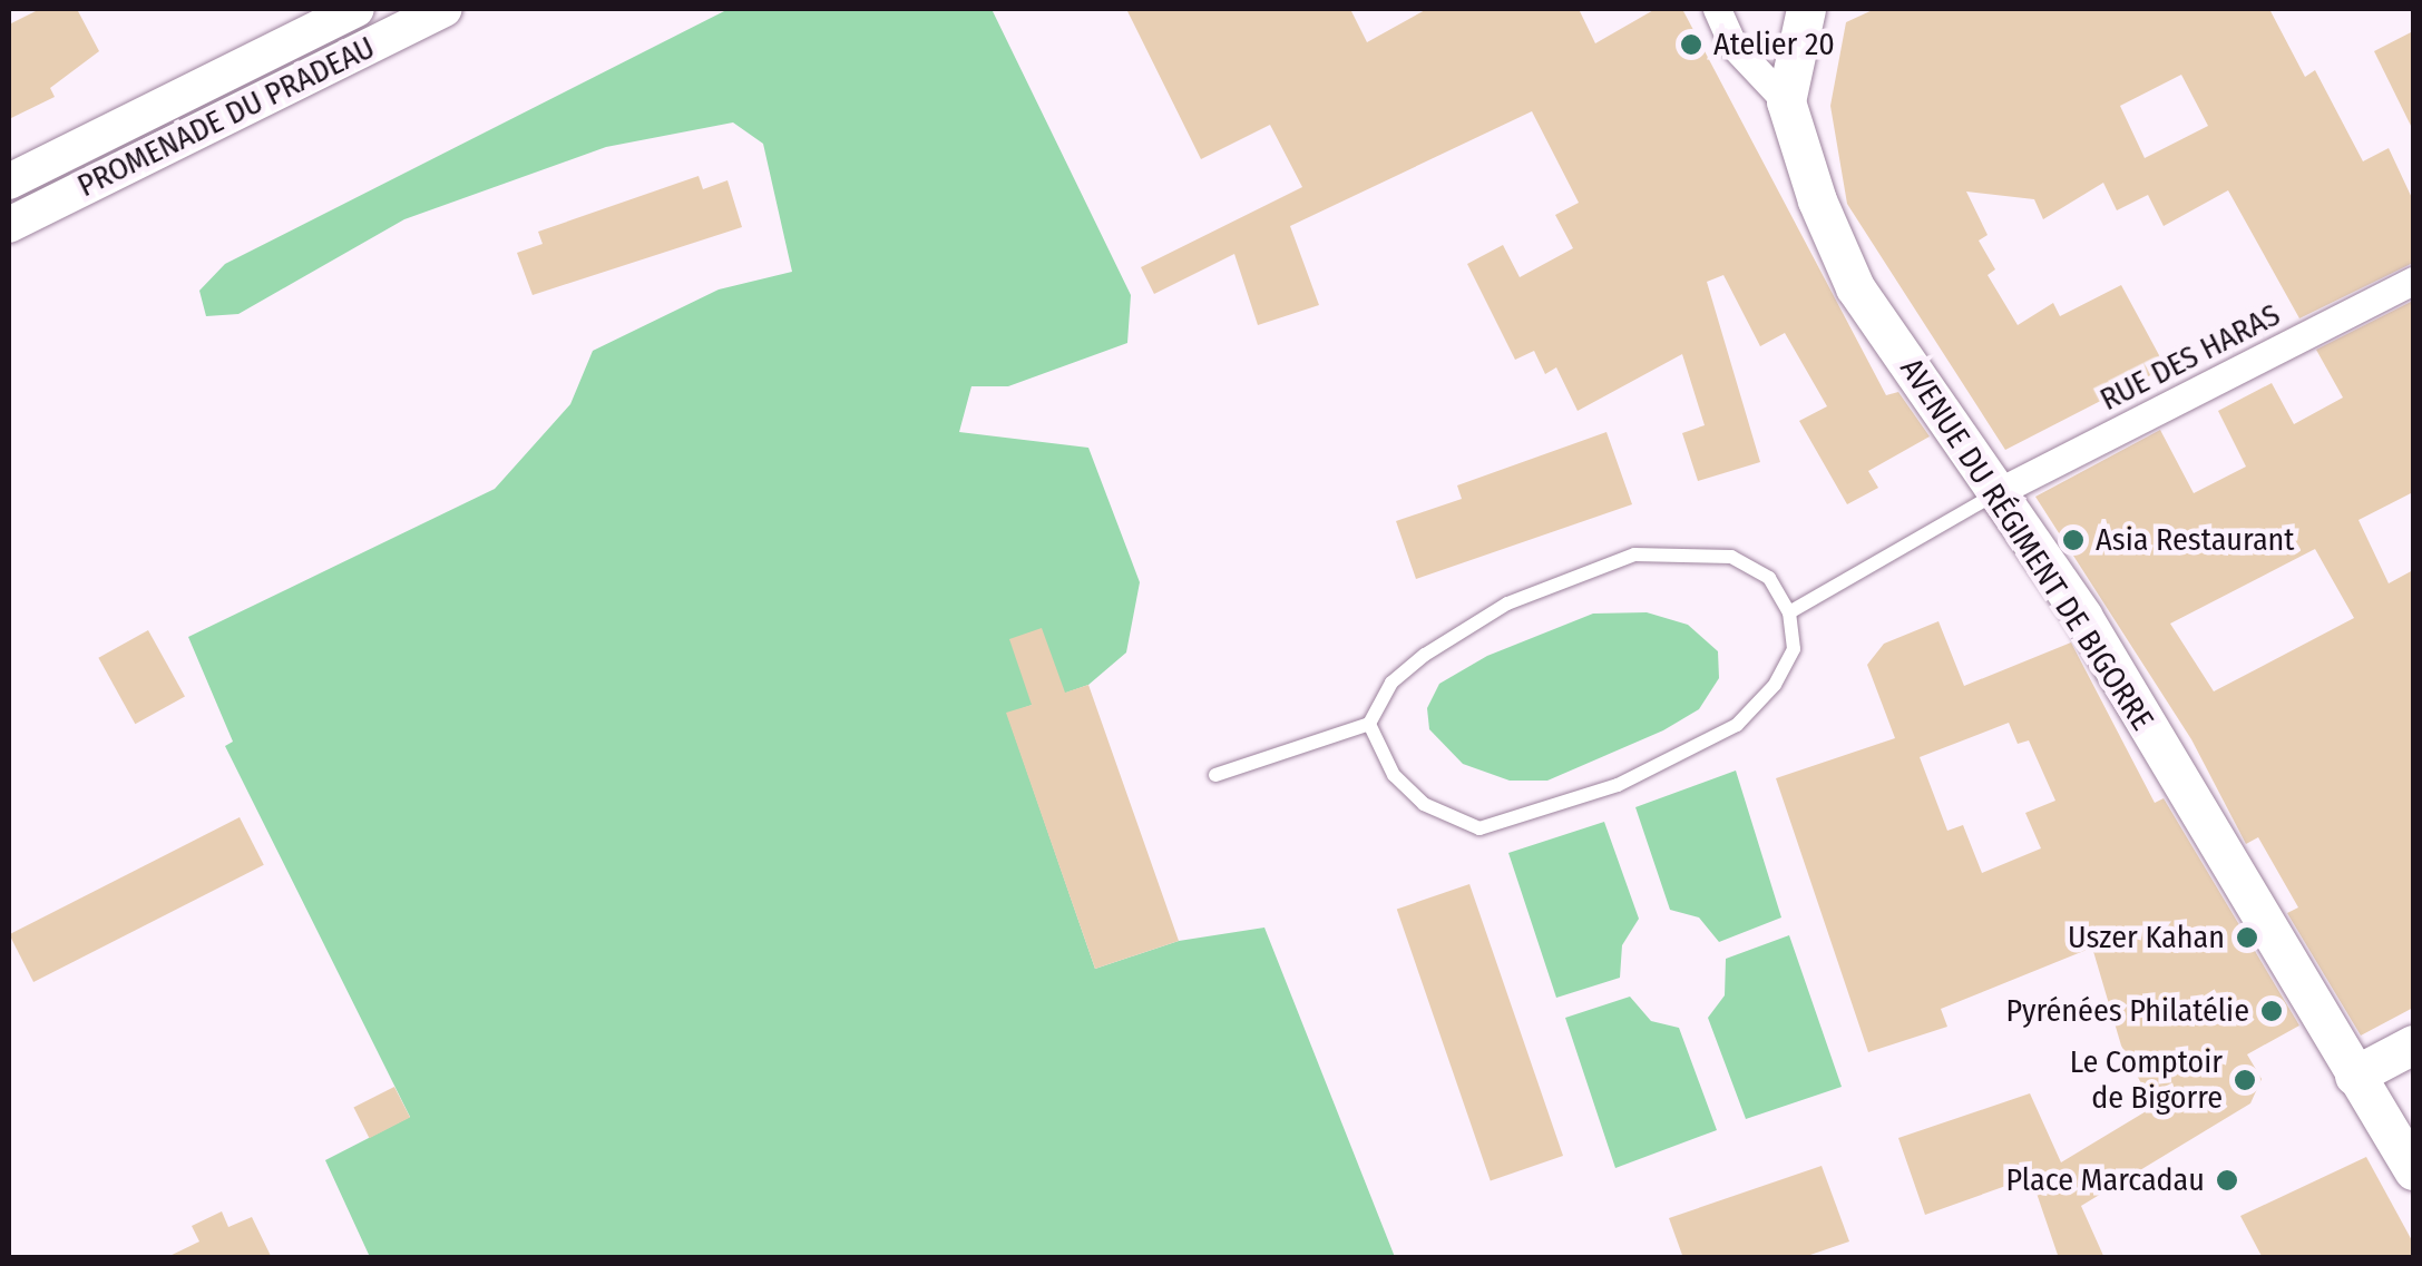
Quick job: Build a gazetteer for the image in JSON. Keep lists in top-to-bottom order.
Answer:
{
  "streets": {
    "main road": ["AVENUE DU RÉGIMENT DE BIGORRE"],
    "street": ["PROMENADE DU PRADEAU", "RUE DES HARAS"]
  },
  "crossings": [
    ["RUE DES HARAS", "AVENUE DU RÉGIMENT DE BIGORRE"]
  ],
  "places": [
    "Atelier 20",
    "Asia Restaurant",
    "Uszer Kahan",
    "Pyrénées Philatélie",
    "Le Comptoir de Bigorre",
    "Place Marcadau"
  ]
}
